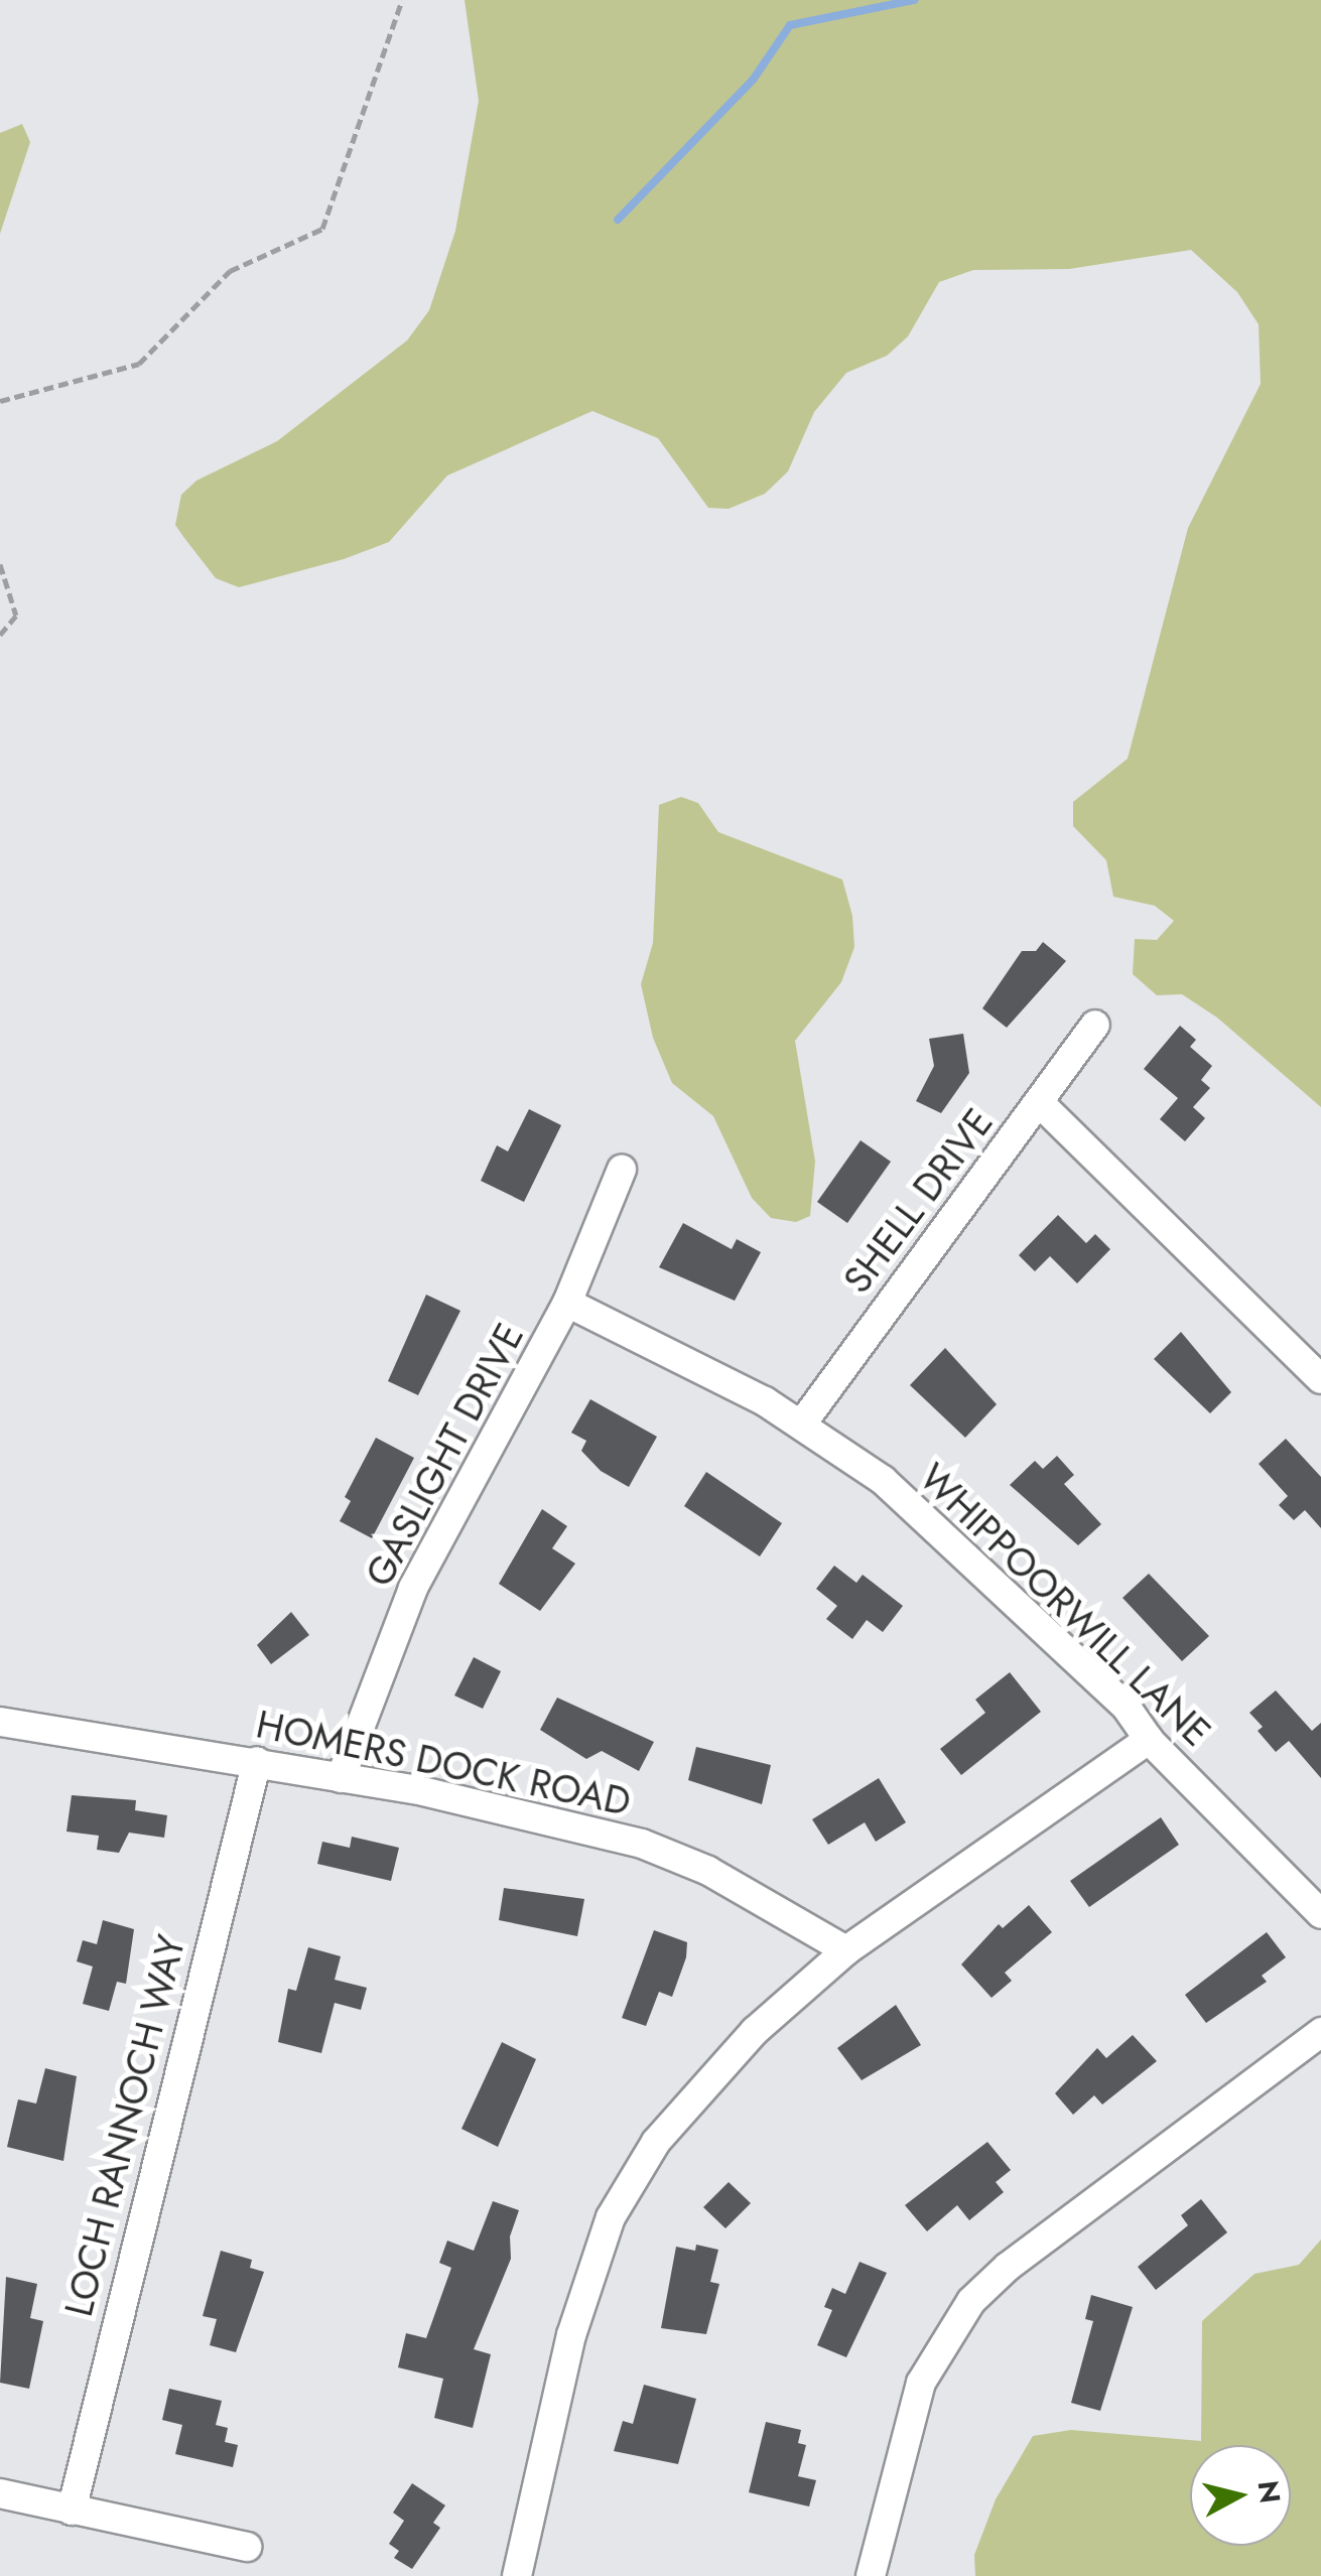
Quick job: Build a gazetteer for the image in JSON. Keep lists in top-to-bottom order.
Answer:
{
  "streets": {
    "street": [
      "SHELL DRIVE",
      "GASLIGHT DRIVE",
      "WHIPPOORWILL LANE",
      "HOMERS DOCK ROAD",
      "LOCH RANNOCH WAY"
    ]
  },
  "crossings": [
    ["SHELL DRIVE", "WHIPPOORWILL LANE"],
    ["GASLIGHT DRIVE", "WHIPPOORWILL LANE"],
    ["GASLIGHT DRIVE", "HOMERS DOCK ROAD"],
    ["HOMERS DOCK ROAD", "LOCH RANNOCH WAY"]
  ],
  "north": "right"
}
